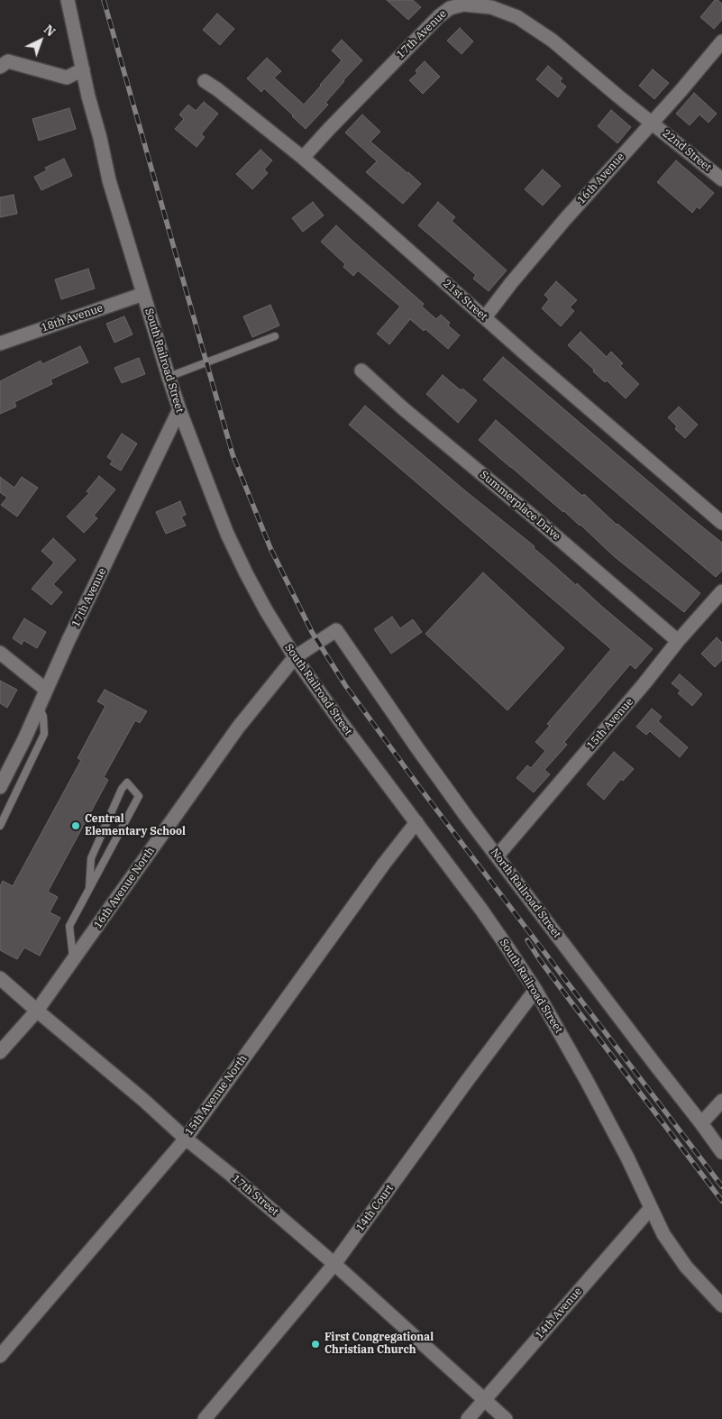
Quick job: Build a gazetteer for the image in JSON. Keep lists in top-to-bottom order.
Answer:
{
  "streets": {
    "street": [
      "17th Avenue",
      "22nd Street",
      "16th Avenue",
      "21st Street",
      "18th Avenue",
      "South Railroad Street",
      "Summerplace Drive",
      "15th Avenue",
      "16th Avenue North",
      "North Railroad Street",
      "15th Avenue North",
      "17th Street",
      "14th Court",
      "14th Avenue"
    ]
  },
  "crossings": [
    ["17th Avenue", "22nd Street"],
    ["17th Avenue", "16th Avenue"],
    ["17th Avenue", "21st Street"],
    ["17th Avenue", "South Railroad Street"],
    ["22nd Street", "16th Avenue"],
    ["16th Avenue", "21st Street"],
    ["18th Avenue", "South Railroad Street"],
    ["South Railroad Street", "16th Avenue North"],
    ["South Railroad Street", "North Railroad Street"],
    ["South Railroad Street", "15th Avenue North"],
    ["South Railroad Street", "14th Court"],
    ["South Railroad Street", "14th Avenue"],
    ["Summerplace Drive", "15th Avenue"],
    ["15th Avenue", "North Railroad Street"],
    ["16th Avenue North", "North Railroad Street"],
    ["16th Avenue North", "17th Street"],
    ["15th Avenue North", "17th Street"],
    ["17th Street", "14th Court"],
    ["17th Street", "14th Avenue"]
  ],
  "places": ["Central Elementary School", "First Congregational Christian Church"],
  "north": "top right"
}
